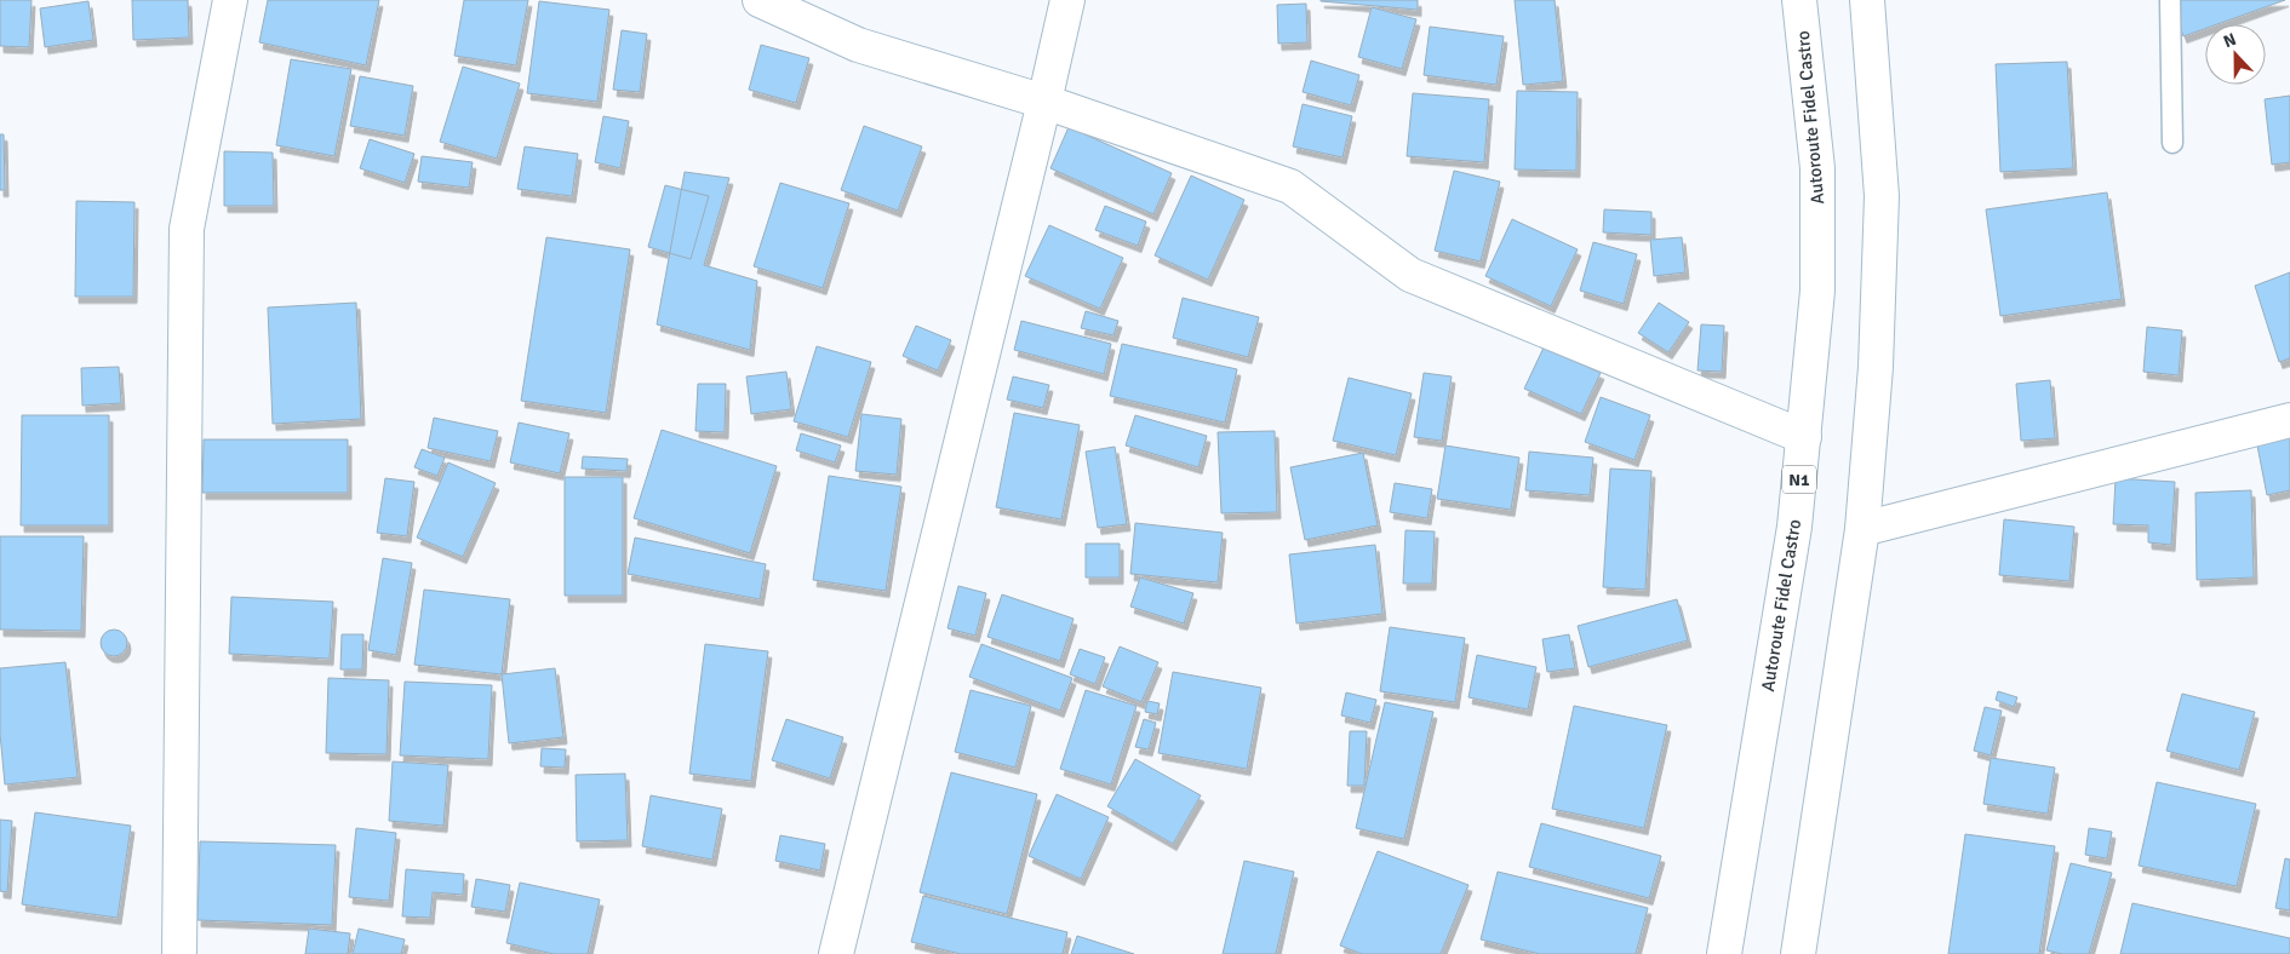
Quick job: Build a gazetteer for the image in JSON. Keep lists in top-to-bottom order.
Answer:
{
  "streets": {
    "main road": ["Autoroute Fidel Castro", "N1"]
  },
  "north": "top"
}
